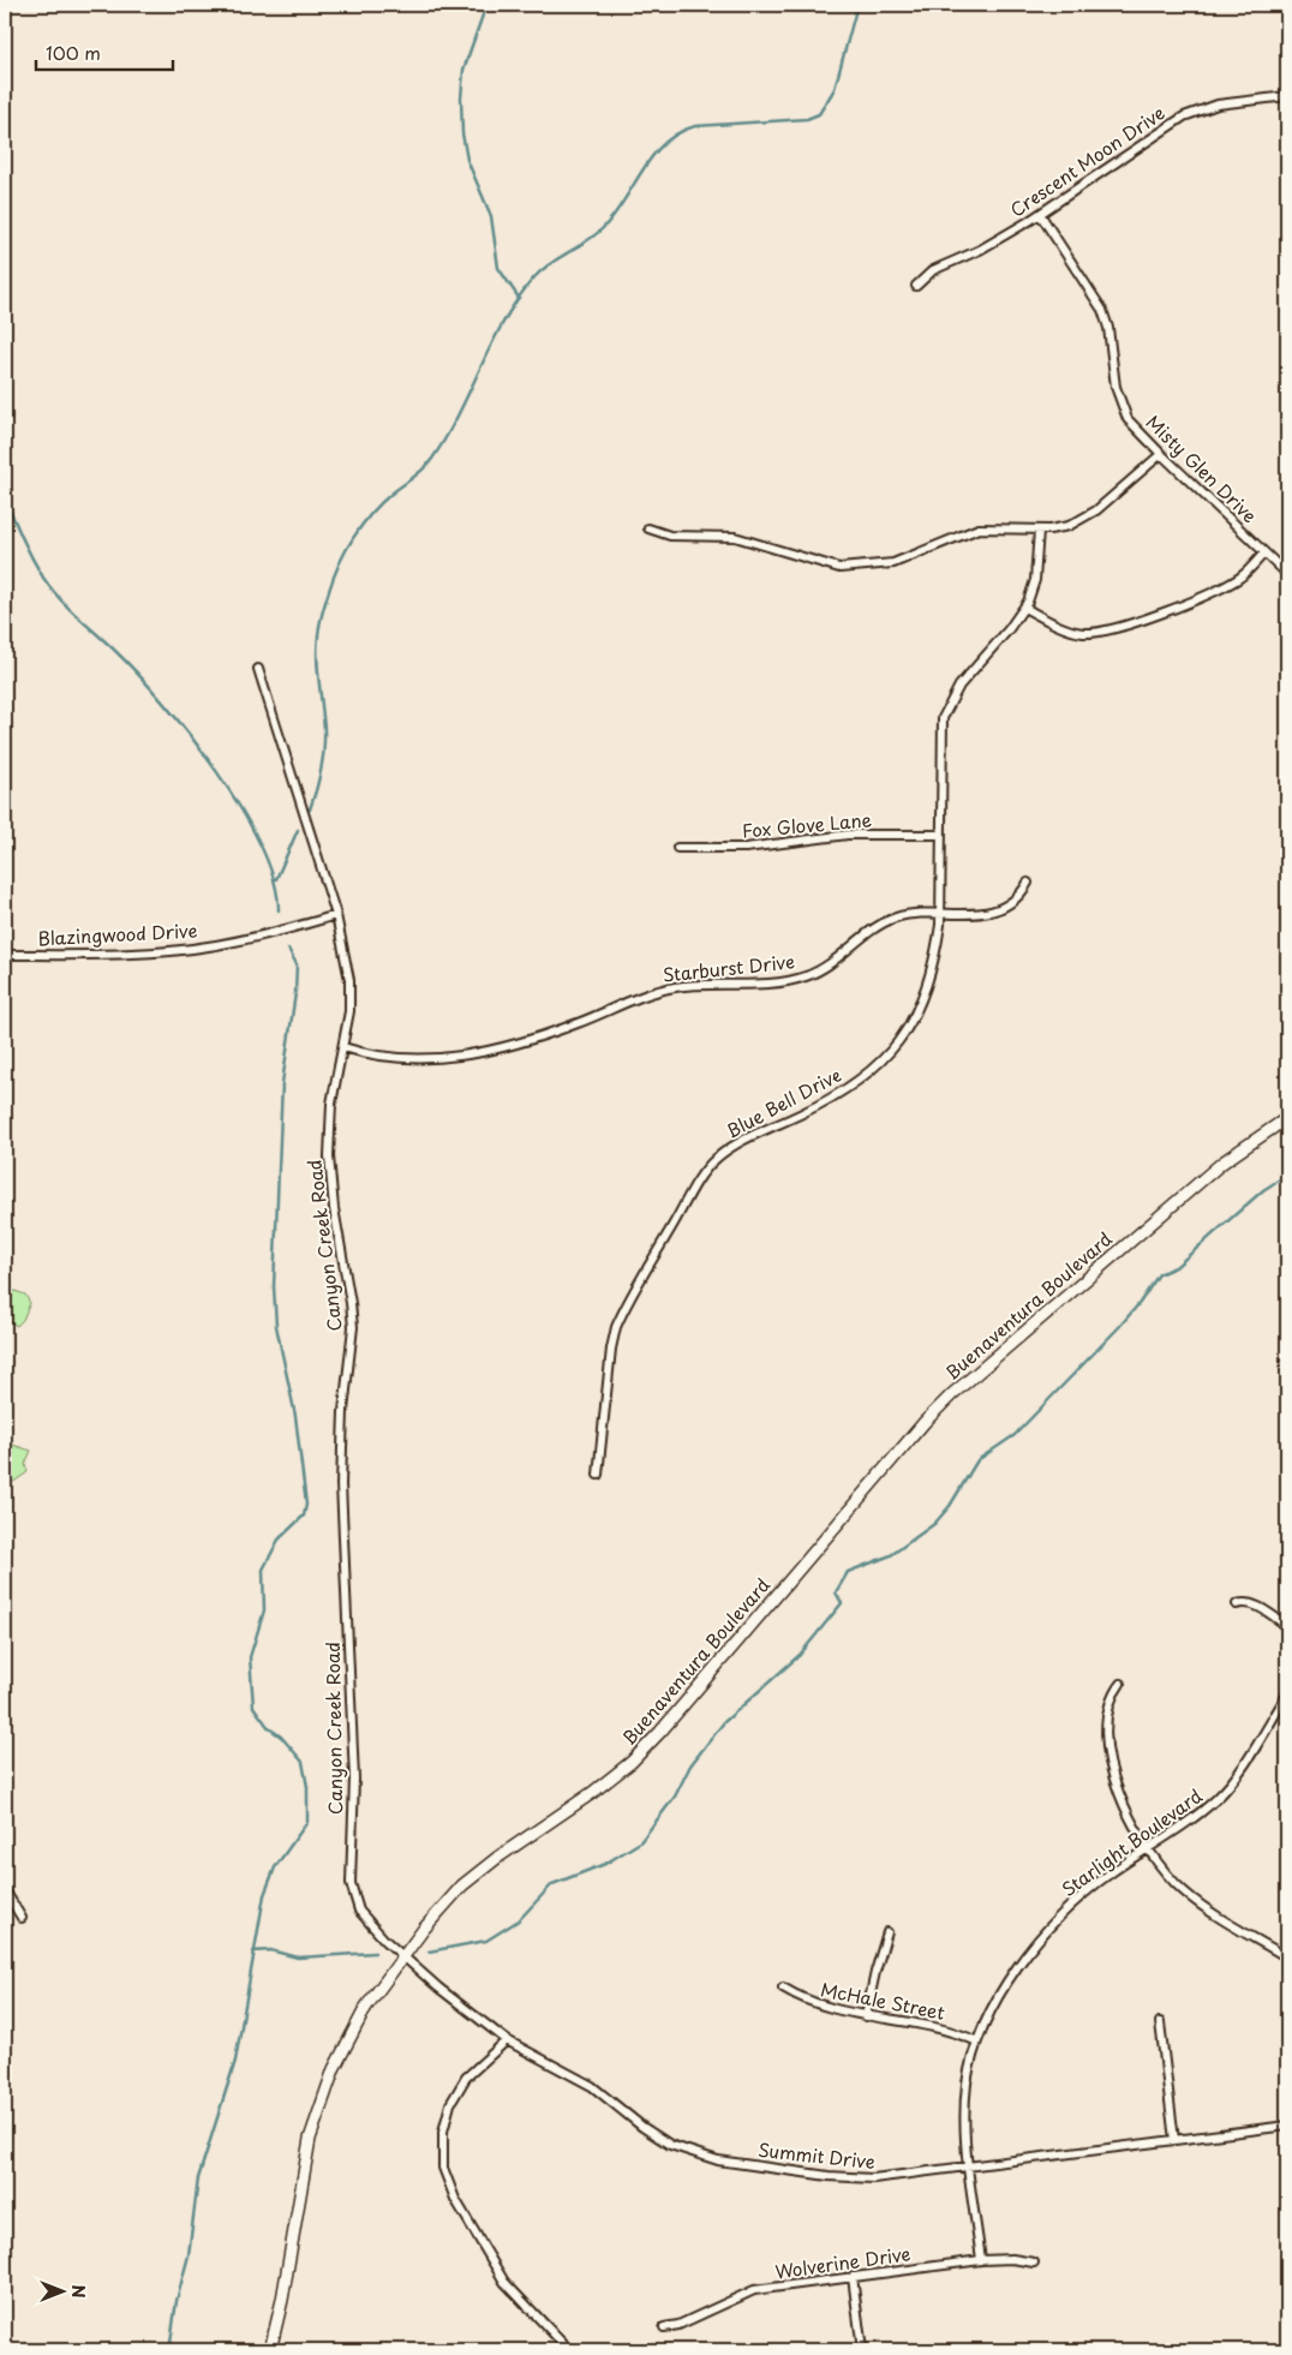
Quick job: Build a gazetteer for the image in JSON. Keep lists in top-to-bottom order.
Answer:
{
  "streets": {
    "main road": ["Buenaventura Boulevard"],
    "street": [
      "Crescent Moon Drive",
      "Misty Glen Drive",
      "Fox Glove Lane",
      "Blazingwood Drive",
      "Starburst Drive",
      "Blue Bell Drive",
      "Canyon Creek Road",
      "Starlight Boulevard",
      "McHale Street",
      "Summit Drive",
      "Wolverine Drive"
    ]
  },
  "crossings": [
    ["Crescent Moon Drive", "Misty Glen Drive"],
    ["Fox Glove Lane", "Blue Bell Drive"],
    ["Blazingwood Drive", "Canyon Creek Road"],
    ["Starburst Drive", "Blue Bell Drive"],
    ["Starburst Drive", "Canyon Creek Road"],
    ["Canyon Creek Road", "Buenaventura Boulevard"],
    ["Canyon Creek Road", "Summit Drive"],
    ["Buenaventura Boulevard", "Summit Drive"],
    ["Starlight Boulevard", "McHale Street"],
    ["Starlight Boulevard", "Summit Drive"],
    ["Starlight Boulevard", "Wolverine Drive"]
  ],
  "scale_bar": "100 m",
  "north": "right"
}
